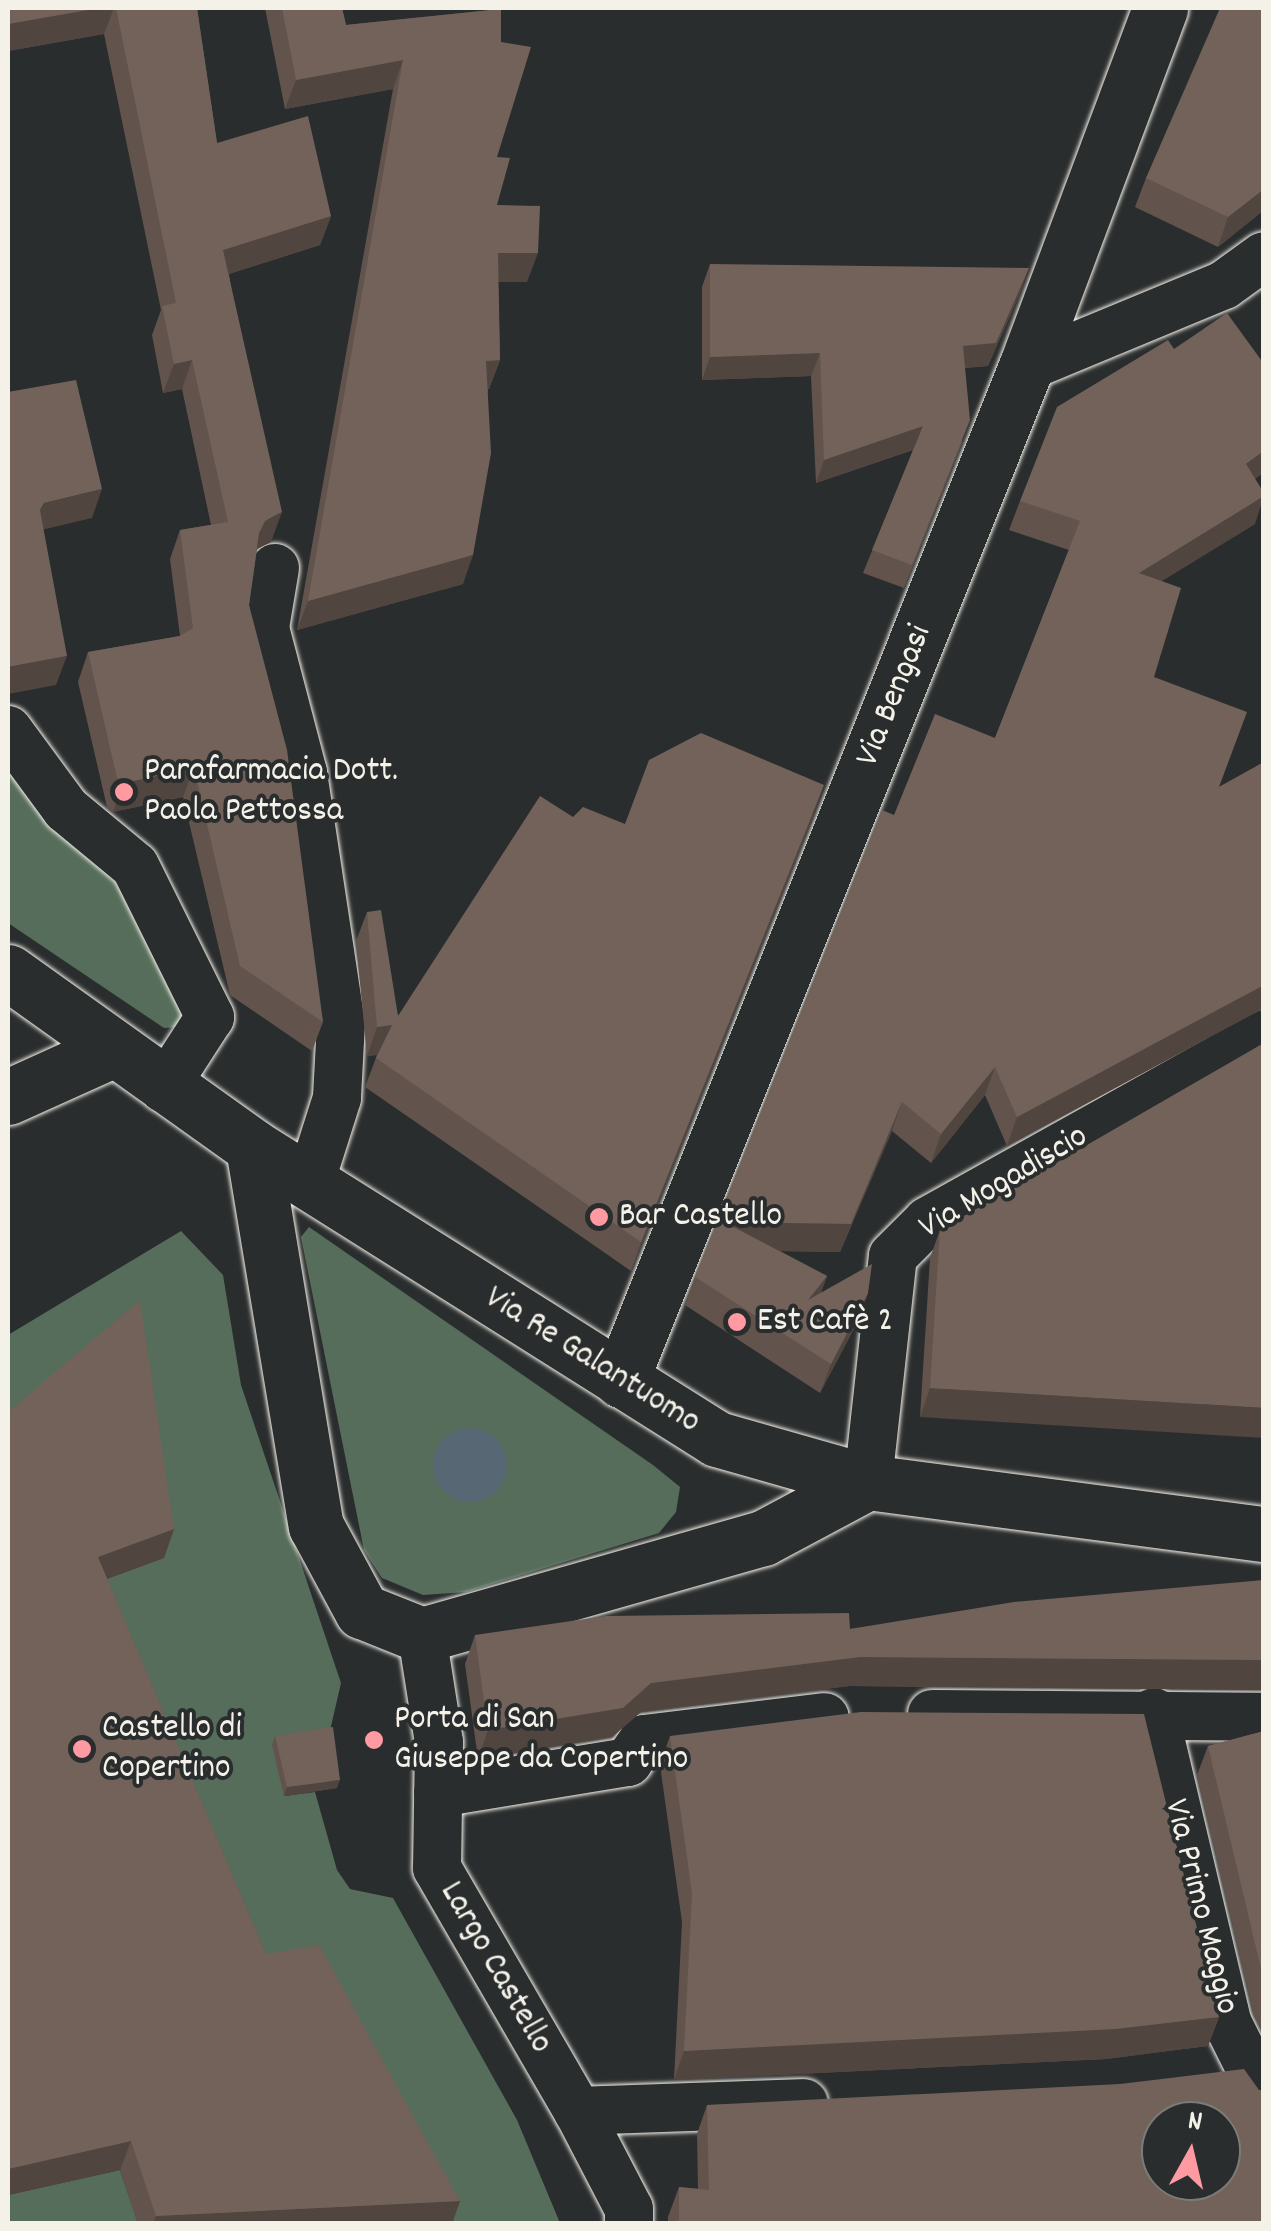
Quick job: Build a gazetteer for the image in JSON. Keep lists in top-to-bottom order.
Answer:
{
  "streets": {
    "street": [
      "Via Bengasi",
      "Via Mogadiscio",
      "Via Re Galantuomo",
      "Via Primo Maggio",
      "Largo Castello"
    ]
  },
  "crossings": [
    ["Via Bengasi", "Via Re Galantuomo"],
    ["Via Mogadiscio", "Via Re Galantuomo"]
  ],
  "places": [
    "Parafarmacia Dott. Paola Pettossa",
    "Bar Castello",
    "Est Cafè 2",
    "Porta di San Giuseppe da Copertino",
    "Castello di Copertino"
  ],
  "north": "top"
}
